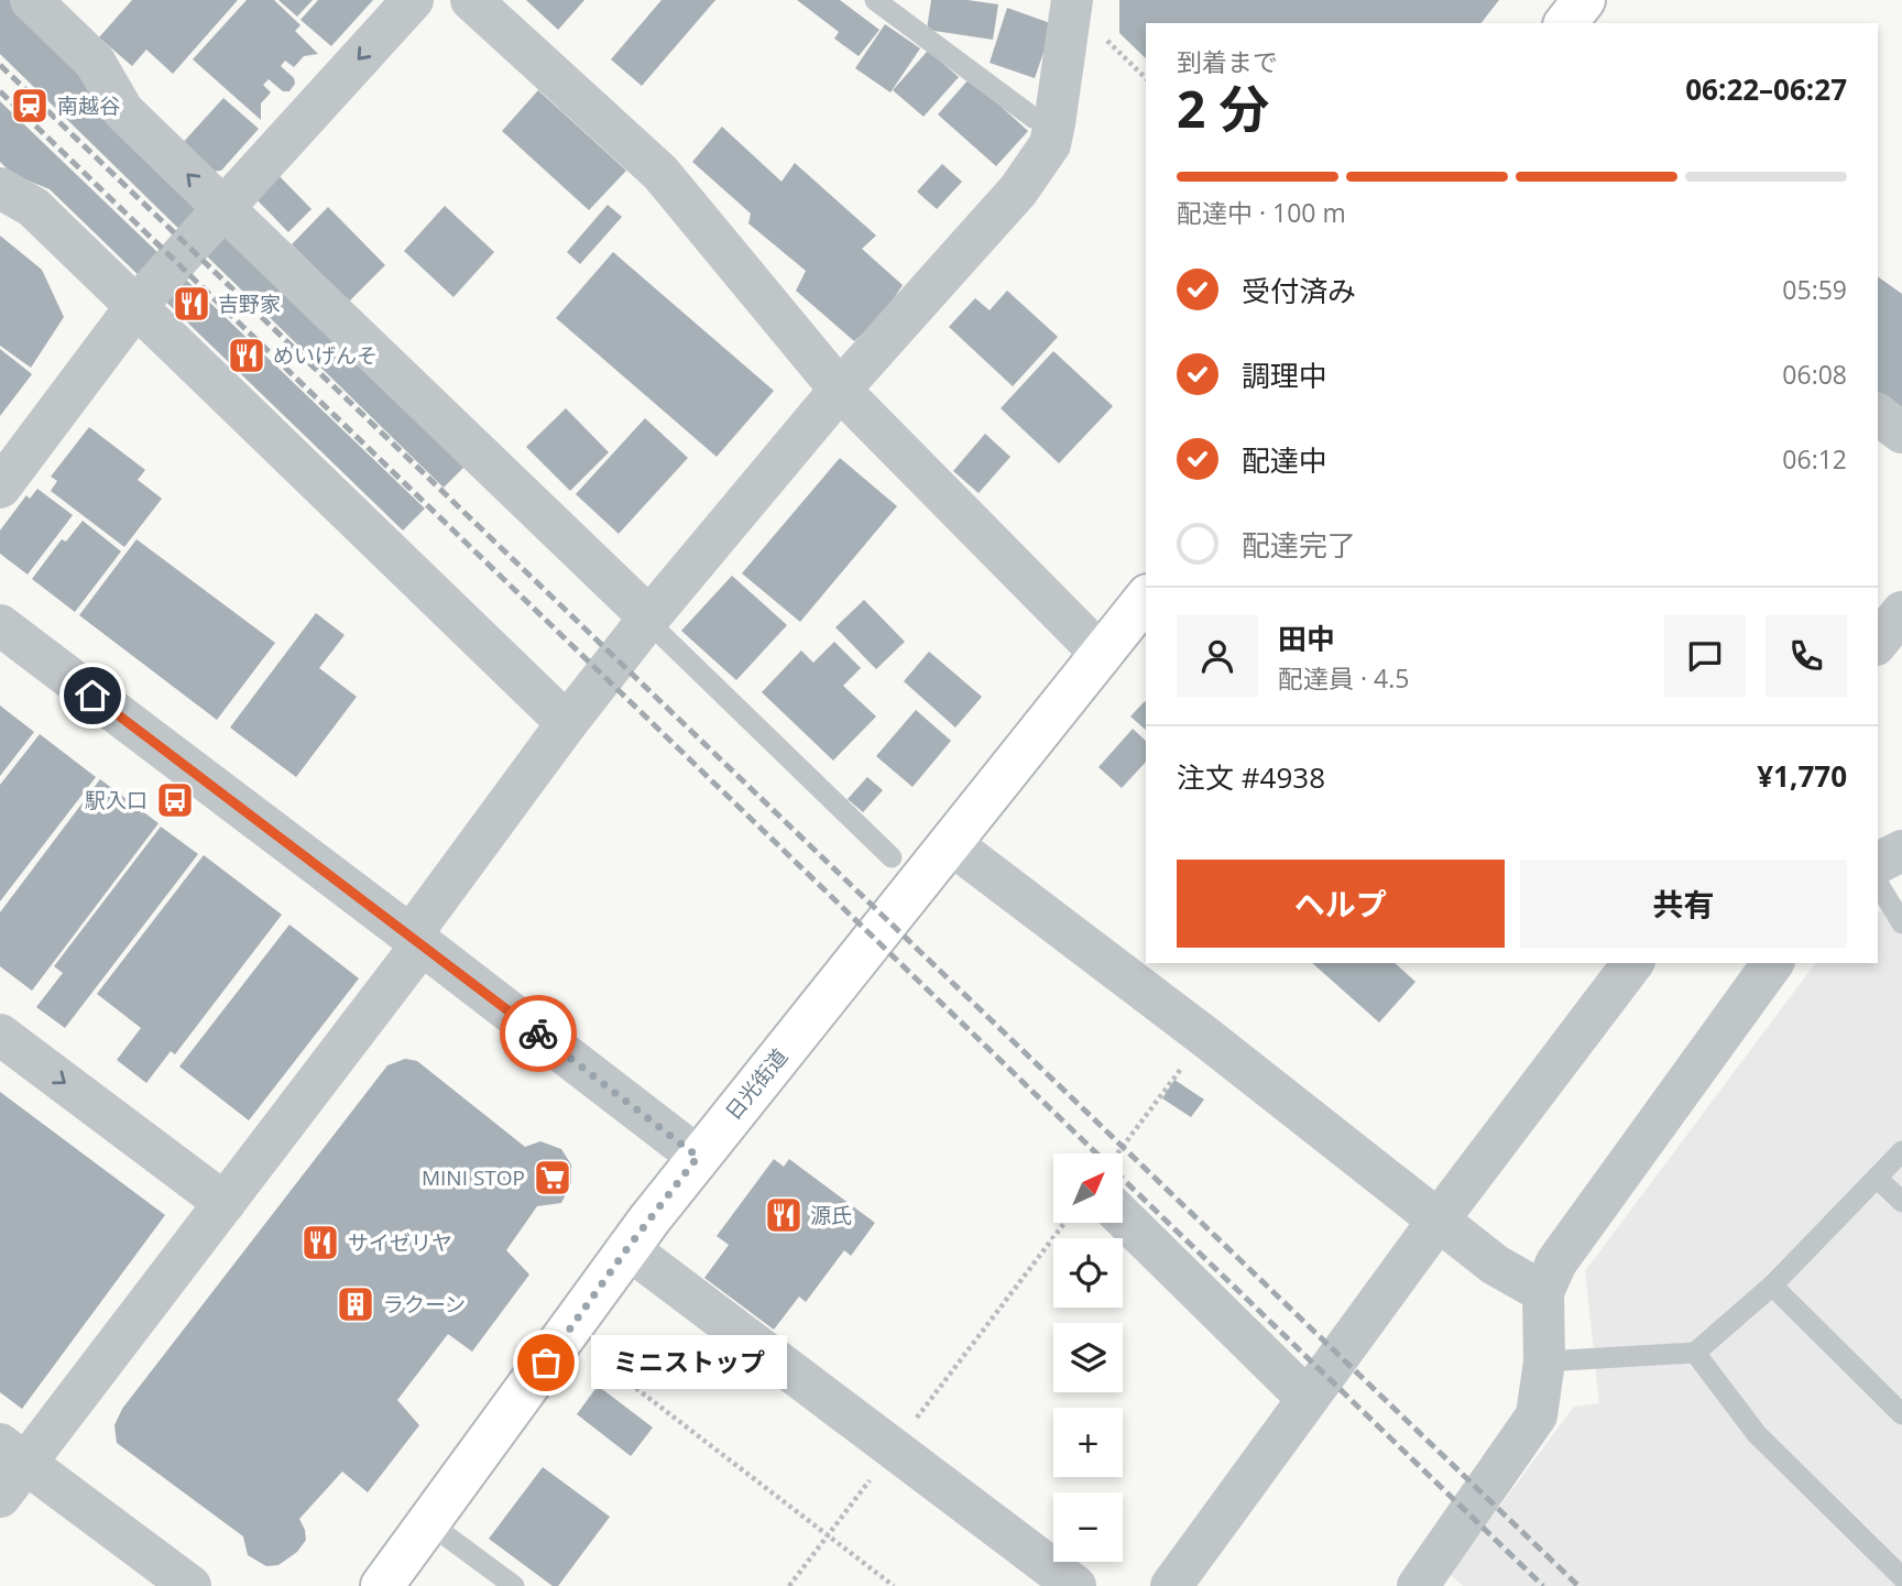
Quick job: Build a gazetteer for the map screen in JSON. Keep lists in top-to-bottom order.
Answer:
{
  "streets": {
    "main road": ["日光街道"]
  },
  "places": {
    "station": ["南越谷"],
    "restaurant": [
      "吉野家",
      "めいげんそ",
      "源氏",
      "サイゼリヤ"
    ],
    "bus stop": ["駅入口"],
    "supermarket": ["MINI STOP"],
    "building": ["ラクーン"],
    "other": ["ミニストップ"]
  },
  "north": "top right",
  "page": {
    "heading": ["2 分", "到着まで", "06:22–06:27"],
    "panel": [
      "田中",
      "配達員 · 4.5",
      "注文 #4938",
      "¥1,770"
    ],
    "bar": "配達中 · 100 m",
    "list": [
      ["受付済み", "05:59"],
      ["調理中", "06:08"],
      ["配達中", "06:12"],
      "配達完了"
    ],
    "buttons": ["ヘルプ", "共有"],
    "map_buttons": ["+", "−"],
    "bubble": "ミニストップ"
  }
}
